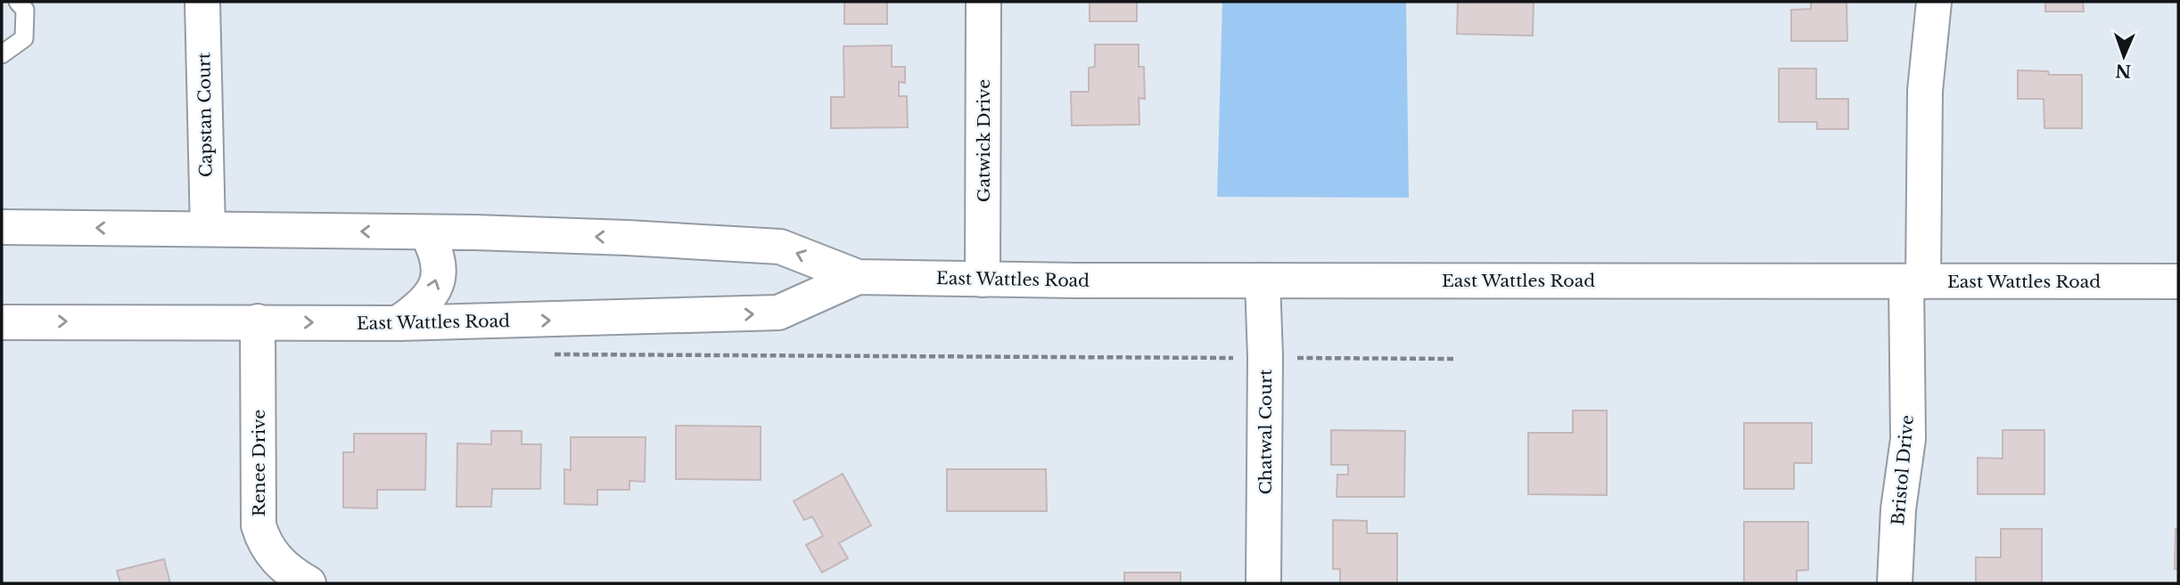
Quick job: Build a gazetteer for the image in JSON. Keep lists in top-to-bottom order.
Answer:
{
  "streets": {
    "main road": [
      "Capstan Court",
      "Gatwick Drive",
      "East Wattles Road",
      "Chatwal Court",
      "Renee Drive",
      "Bristol Drive"
    ]
  },
  "crossings": [
    ["Capstan Court", "East Wattles Road"],
    ["Gatwick Drive", "East Wattles Road"],
    ["East Wattles Road", "Chatwal Court"],
    ["East Wattles Road", "Renee Drive"],
    ["East Wattles Road", "Bristol Drive"]
  ],
  "north": "bottom"
}
